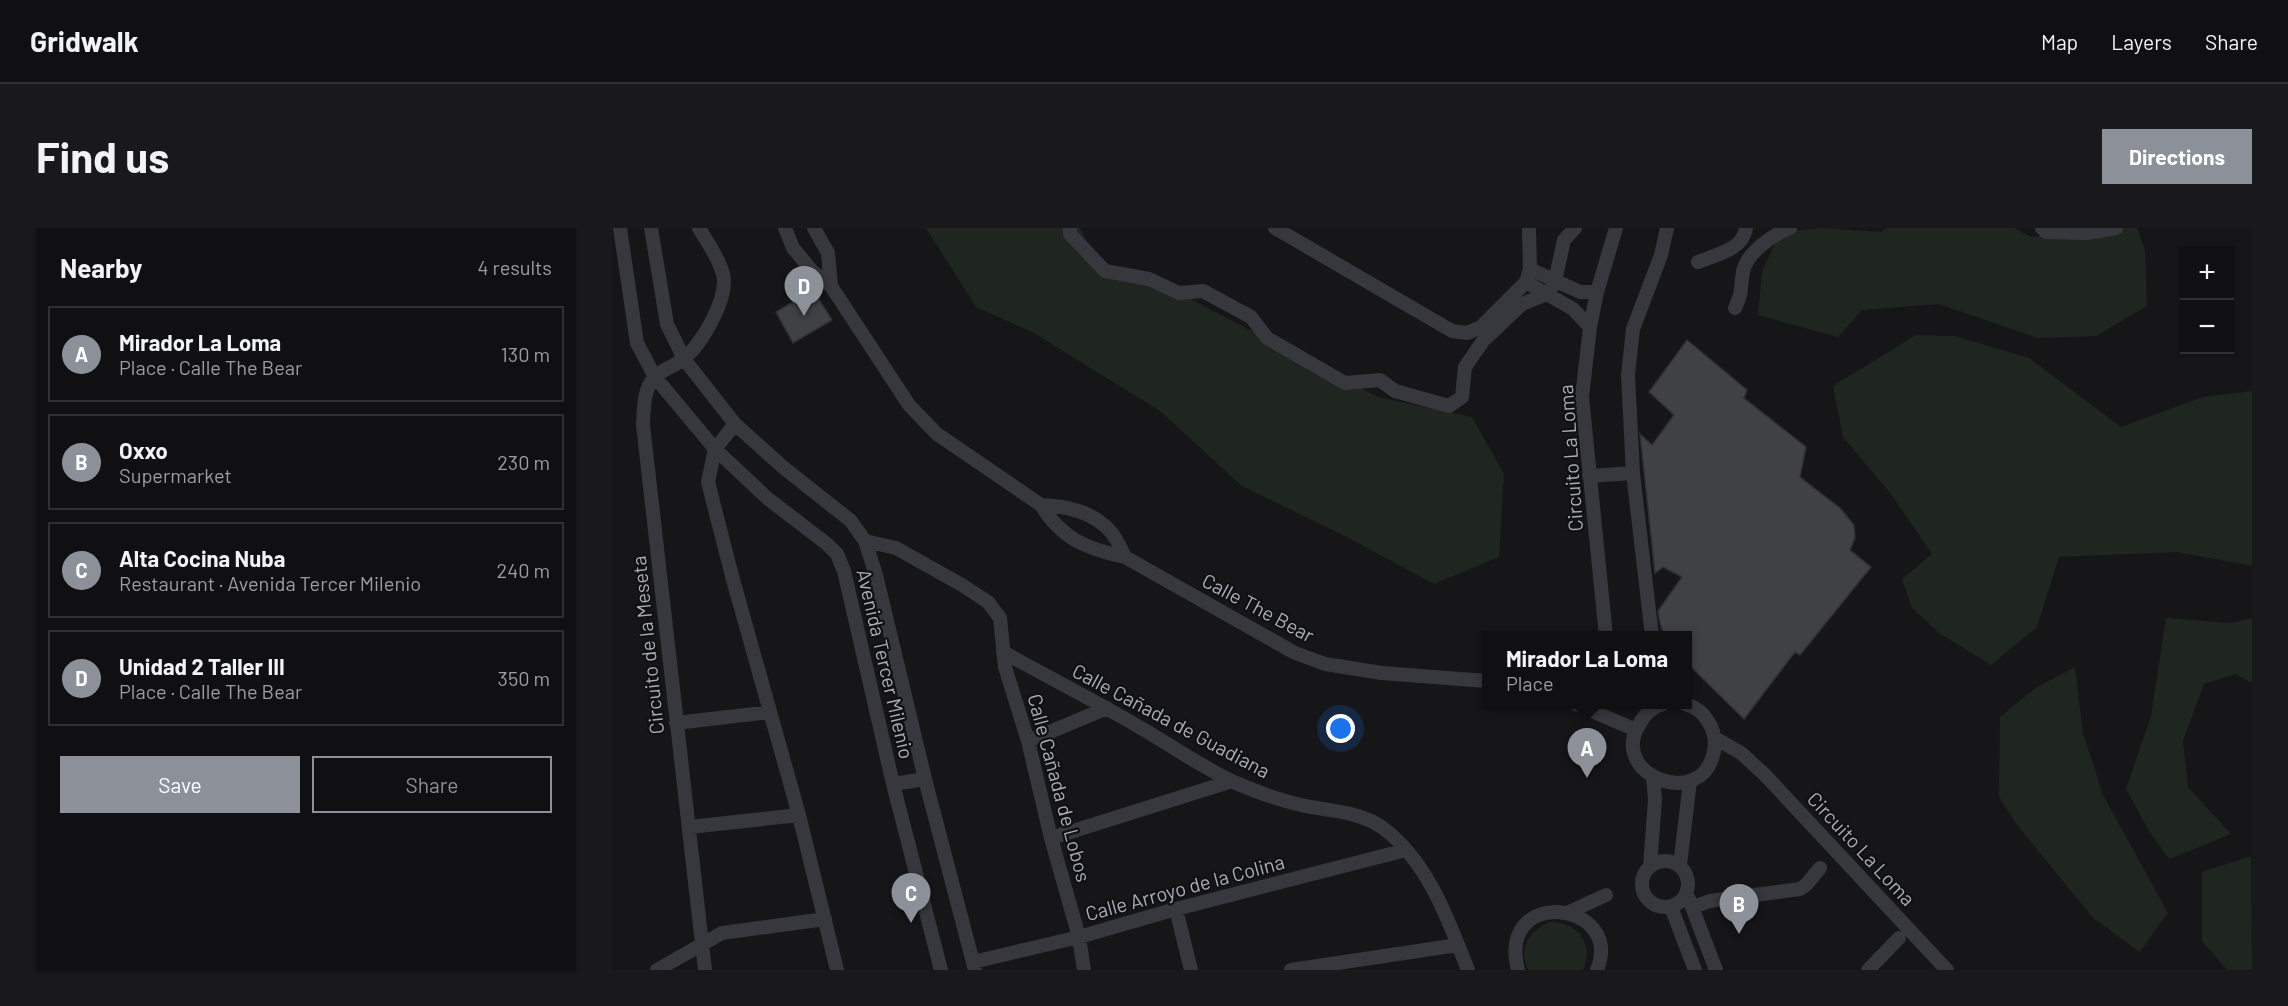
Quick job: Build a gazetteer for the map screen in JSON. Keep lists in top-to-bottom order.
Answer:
{
  "streets": {
    "street": [
      "Circuito La Loma",
      "Calle The Bear",
      "Circuito de la Meseta",
      "Avenida Tercer Milenio",
      "Calle Cañada de Guadiana",
      "Calle Cañada de Lobos",
      "Calle Arroyo de la Colina"
    ]
  },
  "crossings": [
    ["Circuito de la Meseta", "Avenida Tercer Milenio"],
    ["Avenida Tercer Milenio", "Calle Arroyo de la Colina"],
    ["Calle Cañada de Guadiana", "Calle Cañada de Lobos"],
    ["Calle Cañada de Guadiana", "Calle Arroyo de la Colina"],
    ["Calle Cañada de Lobos", "Calle Arroyo de la Colina"]
  ],
  "page": {
    "header": "Gridwalk",
    "nav": ["Map", "Layers", "Share"],
    "buttons": [
      "Directions",
      ["Save", "Share"]
    ],
    "title": "Find us",
    "heading": ["Nearby", "4 results"],
    "map_buttons": ["+", "−"],
    "pins": [
      "D",
      "A",
      "C",
      "B"
    ],
    "list": [
      {
        "mark": "A",
        "name": "Mirador La Loma",
        "note": "Place · Calle The Bear",
        "value": "130 m"
      },
      {
        "mark": "B",
        "name": "Oxxo",
        "note": "Supermarket",
        "value": "230 m"
      },
      {
        "mark": "C",
        "name": "Alta Cocina Nuba",
        "note": "Restaurant · Avenida Tercer Milenio",
        "value": "240 m"
      },
      {
        "mark": "D",
        "name": "Unidad 2 Taller III",
        "note": "Place · Calle The Bear",
        "value": "350 m"
      }
    ],
    "popup": ["Mirador La Loma", "Place"]
  }
}
